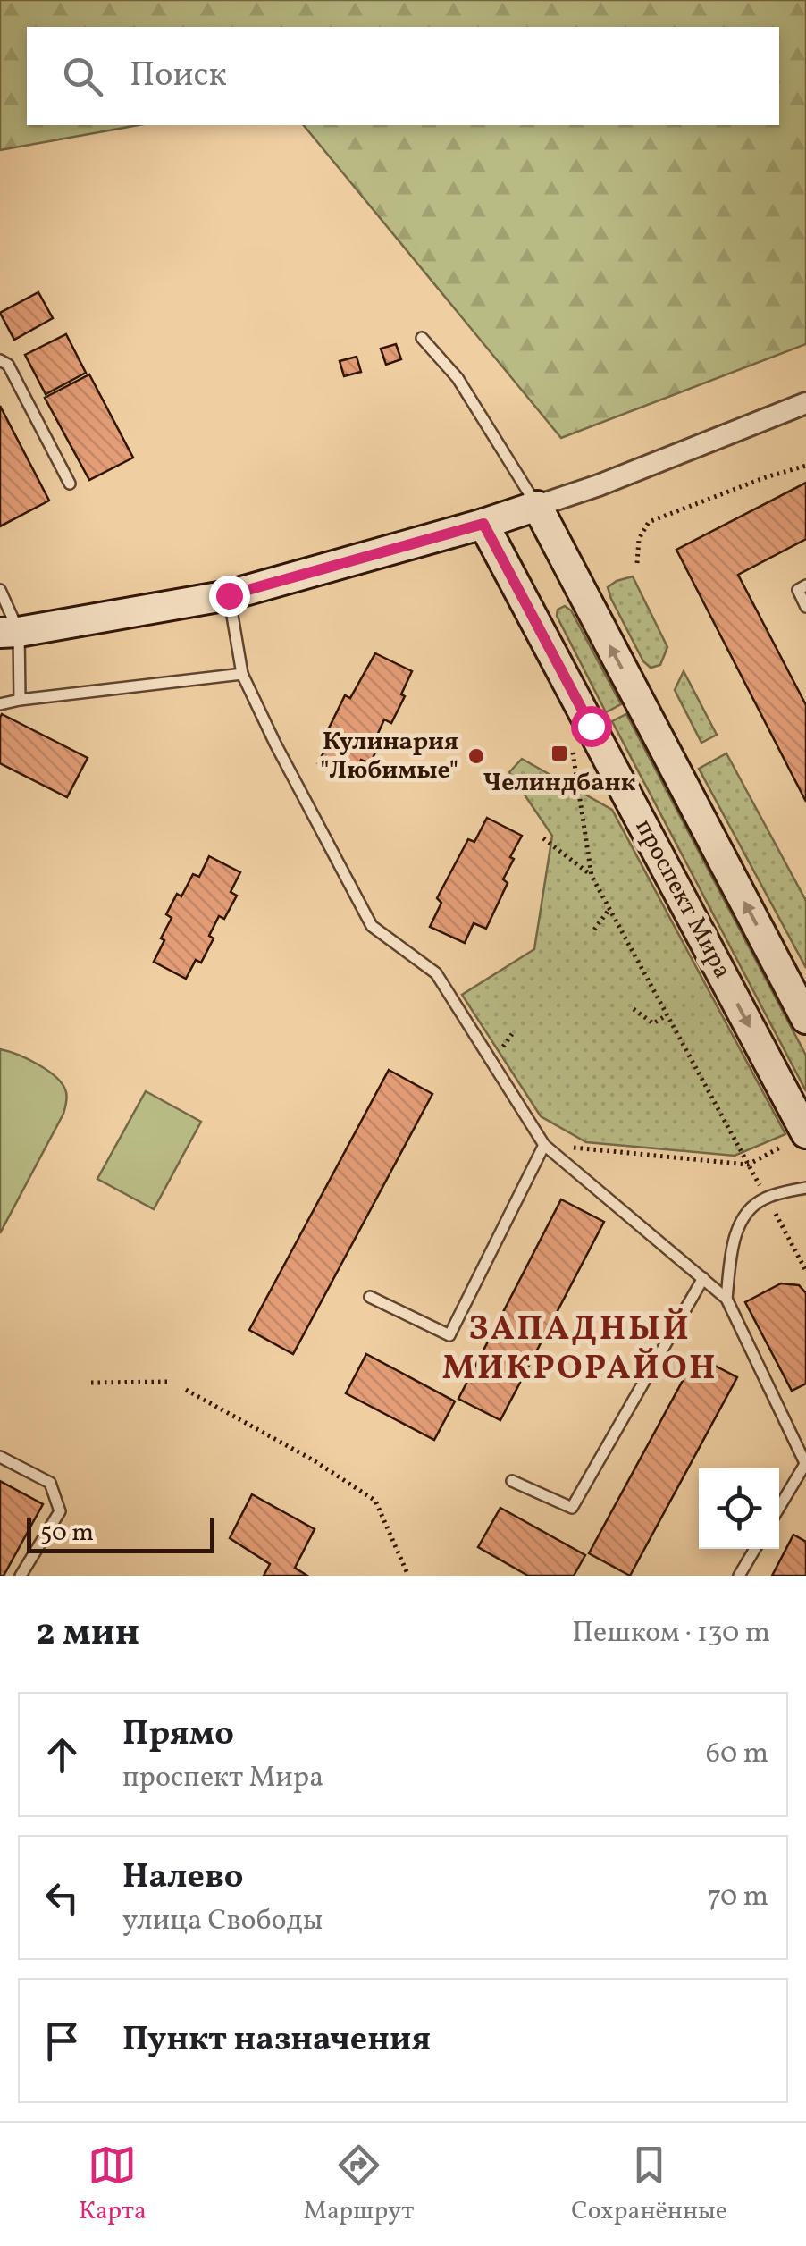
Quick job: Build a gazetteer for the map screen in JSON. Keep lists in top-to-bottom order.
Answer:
{
  "streets": {
    "street": ["проспект Мира"]
  },
  "districts": ["ЗАПАДНЫЙ МИКРОРАЙОН"],
  "places": {
    "transit": ["Челиндбанк"],
    "other": ["Кулинария \"Любимые\""]
  },
  "scale_bar": "50 m",
  "page": {
    "search": "Поиск",
    "scale": "50 m",
    "heading": ["2 мин", "Пешком · 130 m"],
    "list": [
      ["Прямо", "проспект Мира", "60 m"],
      ["Налево", "улица Свободы", "70 m"],
      "Пункт назначения"
    ],
    "nav": ["Карта", "Маршрут", "Сохранённые"]
  }
}
